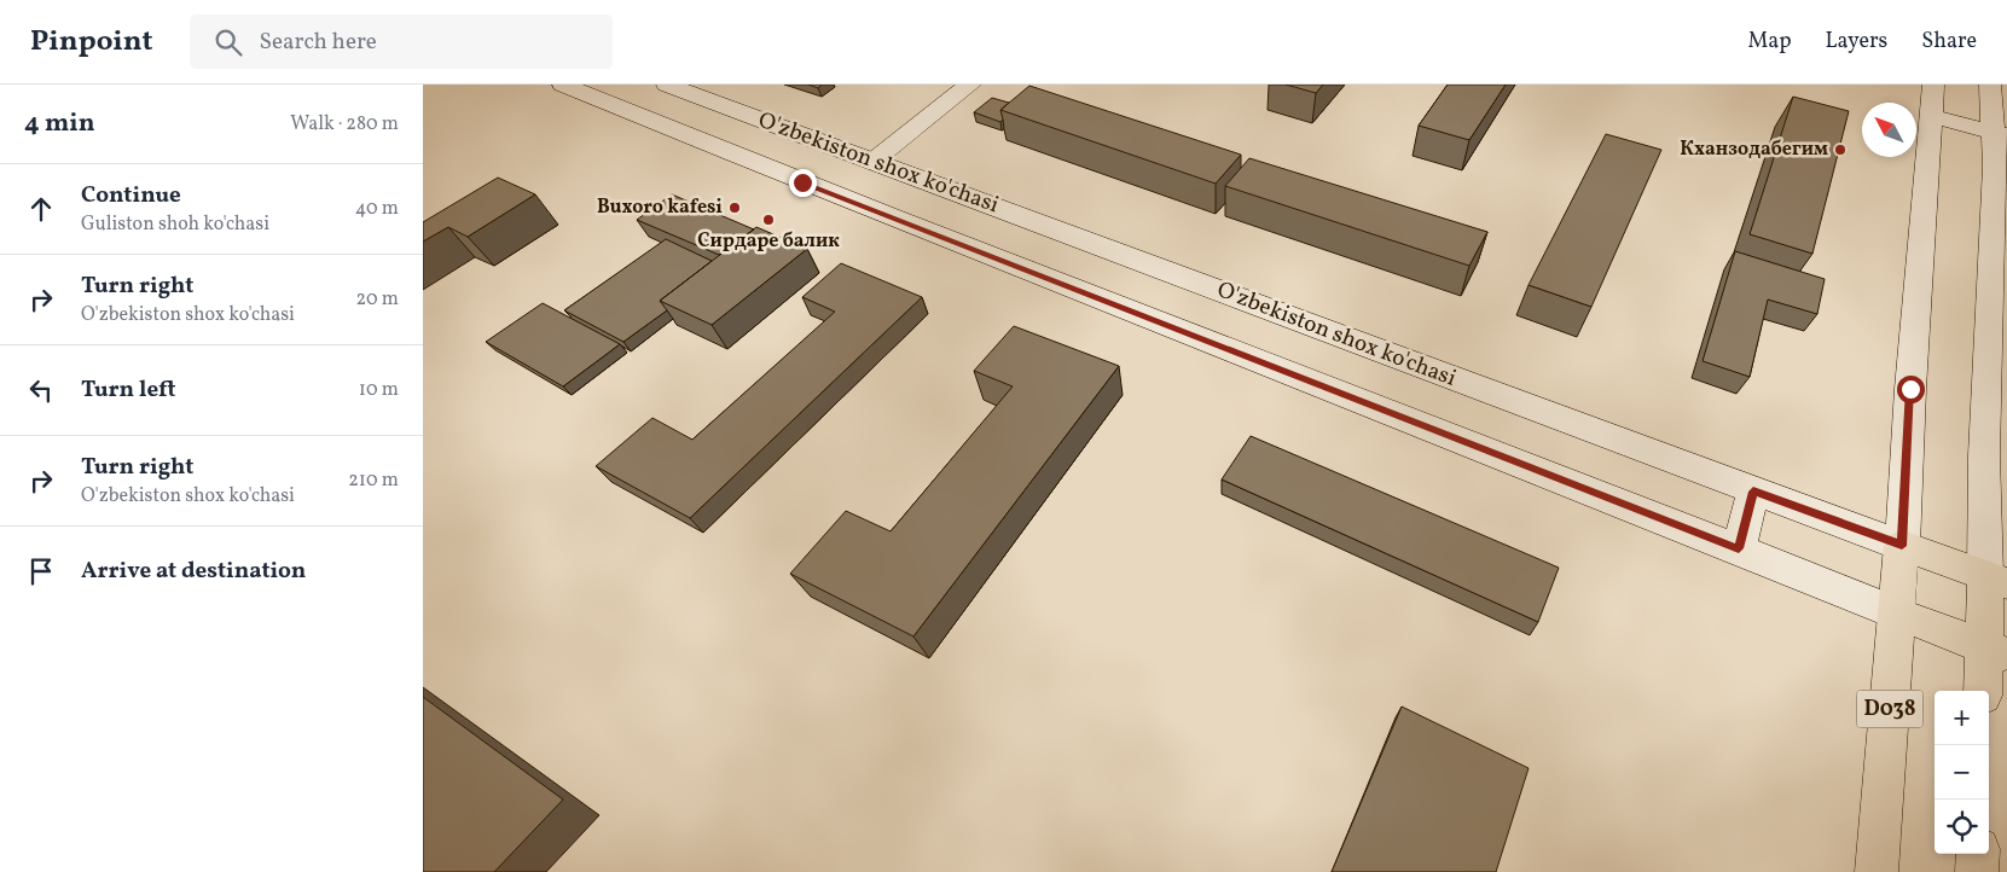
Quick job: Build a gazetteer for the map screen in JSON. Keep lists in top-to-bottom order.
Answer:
{
  "streets": {
    "main road": ["O'zbekiston shox ko'chasi", "D038"]
  },
  "crossings": [
    ["O'zbekiston shox ko'chasi", "D038"]
  ],
  "places": ["Кханзодабегим", "Buxoro kafesi", "Сирдаре балик"],
  "north": "top left",
  "page": {
    "header": "Pinpoint",
    "search": "Search here",
    "nav": ["Map", "Layers", "Share"],
    "heading": ["4 min", "Walk · 280 m"],
    "list": [
      ["Continue", "Guliston shoh ko'chasi", "40 m"],
      ["Turn right", "O'zbekiston shox ko'chasi", "20 m"],
      ["Turn left", "10 m"],
      ["Turn right", "O'zbekiston shox ko'chasi", "210 m"],
      "Arrive at destination"
    ],
    "map_buttons": ["+", "−"]
  }
}
